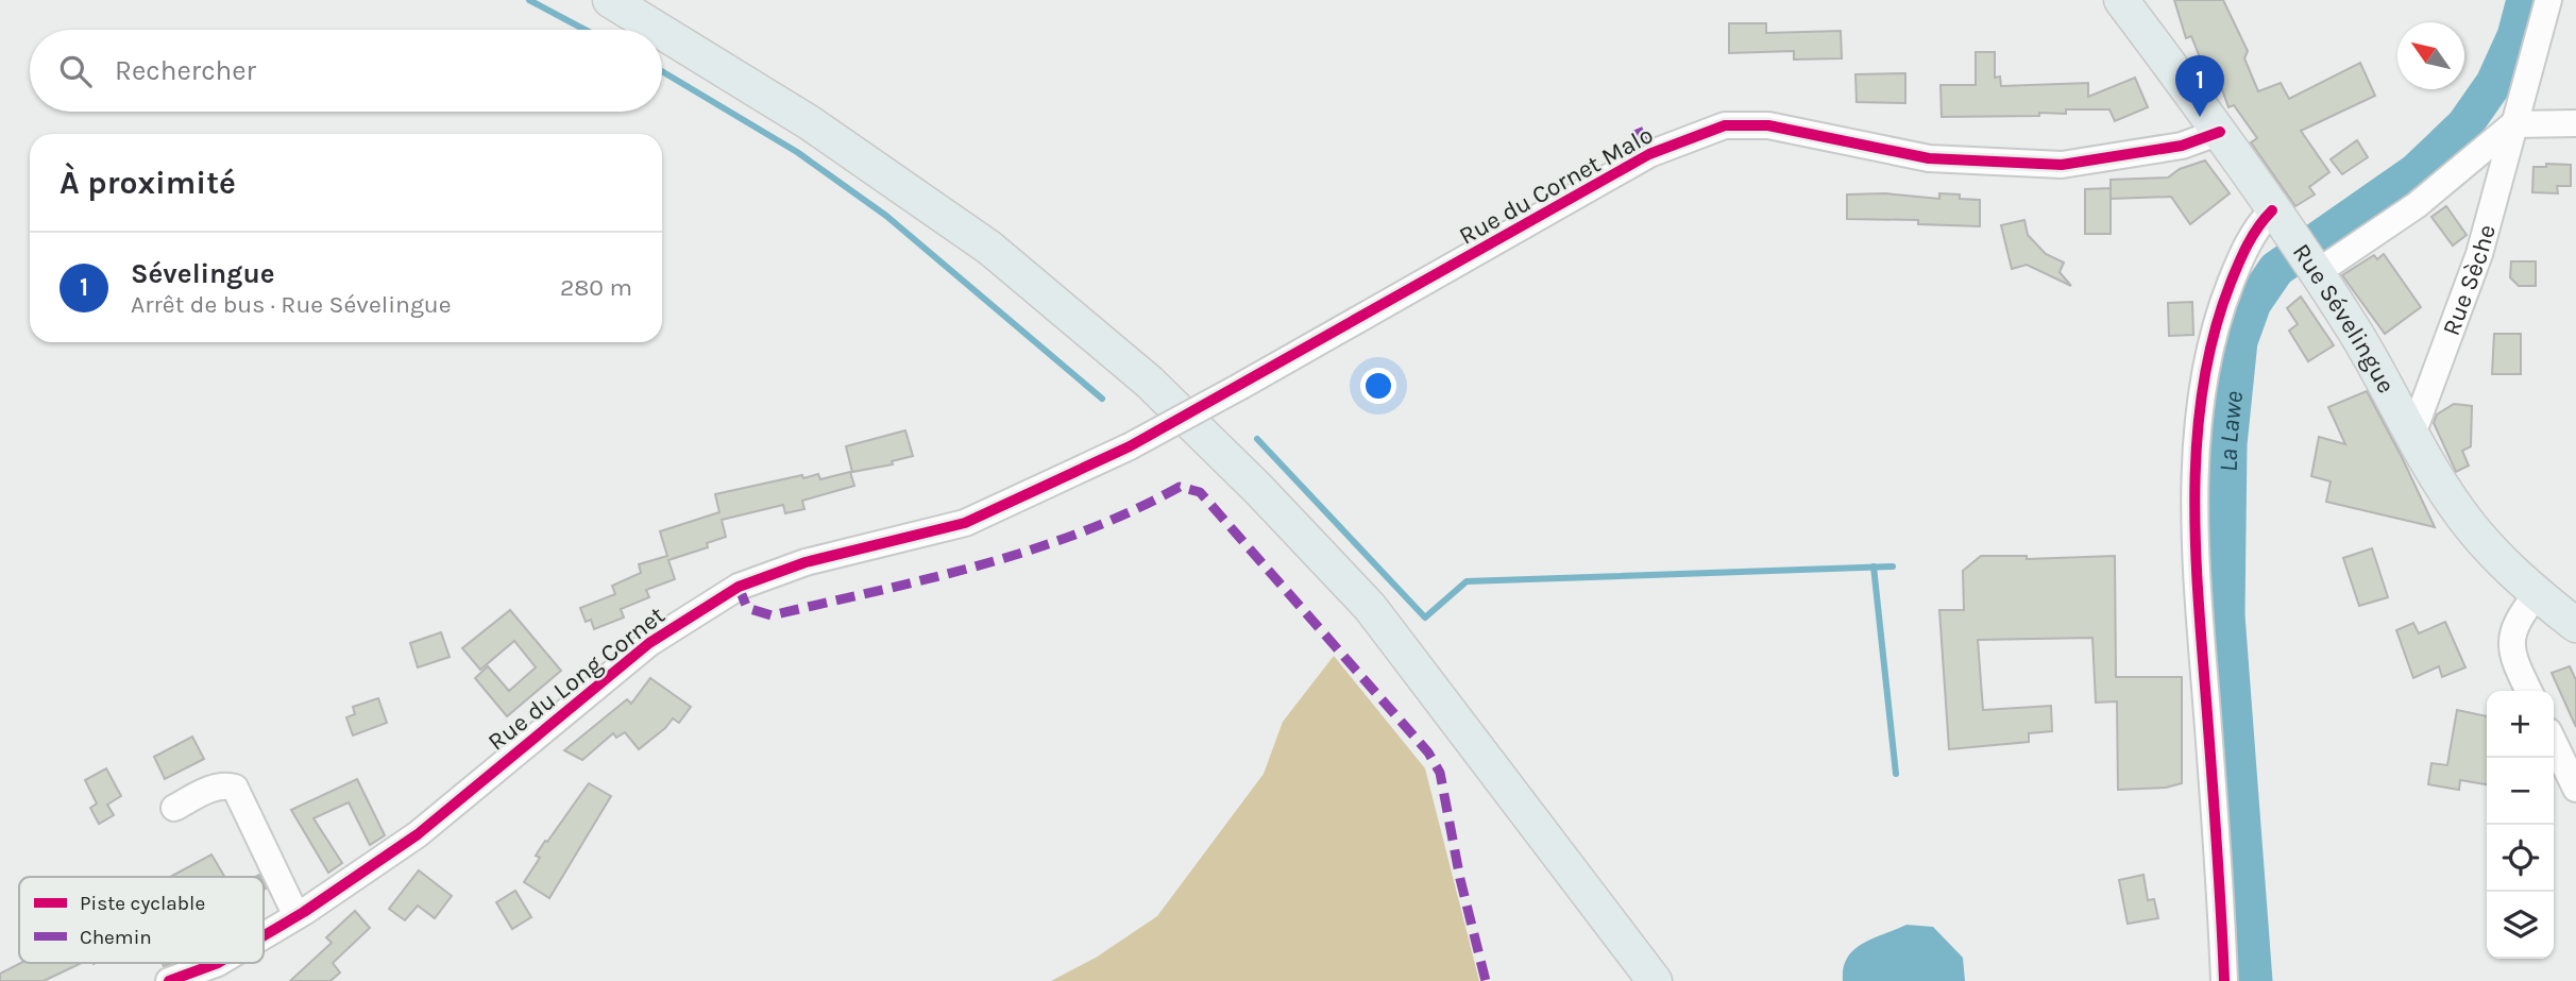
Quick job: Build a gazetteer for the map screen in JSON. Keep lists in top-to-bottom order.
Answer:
{
  "streets": {
    "main road": ["Rue Sévelingue"],
    "street": ["Rue du Cornet Malo", "Rue Sèche", "Rue du Long Cornet"]
  },
  "crossings": [
    ["Rue du Cornet Malo", "Rue Sévelingue"],
    ["Rue du Cornet Malo", "Rue du Long Cornet"],
    ["Rue Sèche", "Rue Sévelingue"]
  ],
  "water": ["La Lawe"],
  "legend": ["Piste cyclable", "Chemin"],
  "north": "top left",
  "page": {
    "search": "Rechercher",
    "pins": "1",
    "heading": "À proximité",
    "list": [
      {
        "mark": "1",
        "name": "Sévelingue",
        "note": "Arrêt de bus · Rue Sévelingue",
        "value": "280 m"
      }
    ],
    "map_buttons": ["+", "−"]
  }
}
